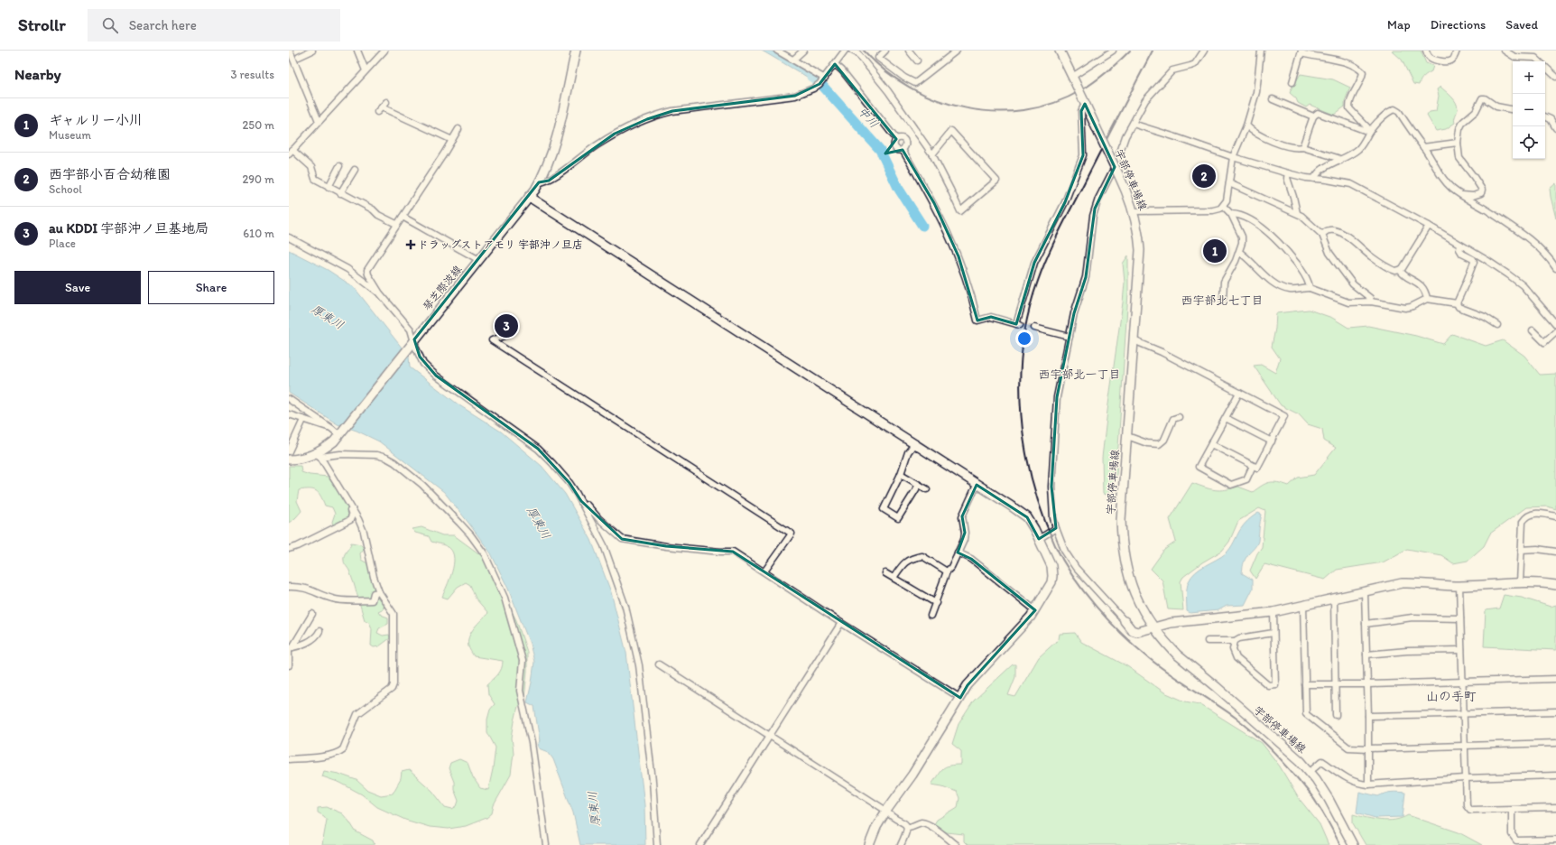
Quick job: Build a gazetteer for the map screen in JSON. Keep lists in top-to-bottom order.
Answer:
{
  "streets": {
    "street": ["宇部停車場線", "琴芝際波線"]
  },
  "districts": ["西宇部北七丁目", "西宇部北一丁目", "山の手町"],
  "water": ["中川", "厚東川"],
  "places": {
    "health": ["ドラッグストアモリ 宇部沖ノ旦店"]
  },
  "page": {
    "header": "Strollr",
    "search": "Search here",
    "nav": ["Map", "Directions", "Saved"],
    "heading": ["Nearby", "3 results"],
    "map_buttons": ["+", "−"],
    "list": [
      {
        "mark": "1",
        "name": "ギャルリー小川",
        "note": "Museum",
        "value": "250 m"
      },
      {
        "mark": "2",
        "name": "西宇部小百合幼稚園",
        "note": "School",
        "value": "290 m"
      },
      {
        "mark": "3",
        "name": "au KDDI 宇部沖ノ旦基地局",
        "note": "Place",
        "value": "610 m"
      }
    ],
    "pins": ["2", "1", "3"],
    "buttons": ["Save", "Share"]
  }
}
